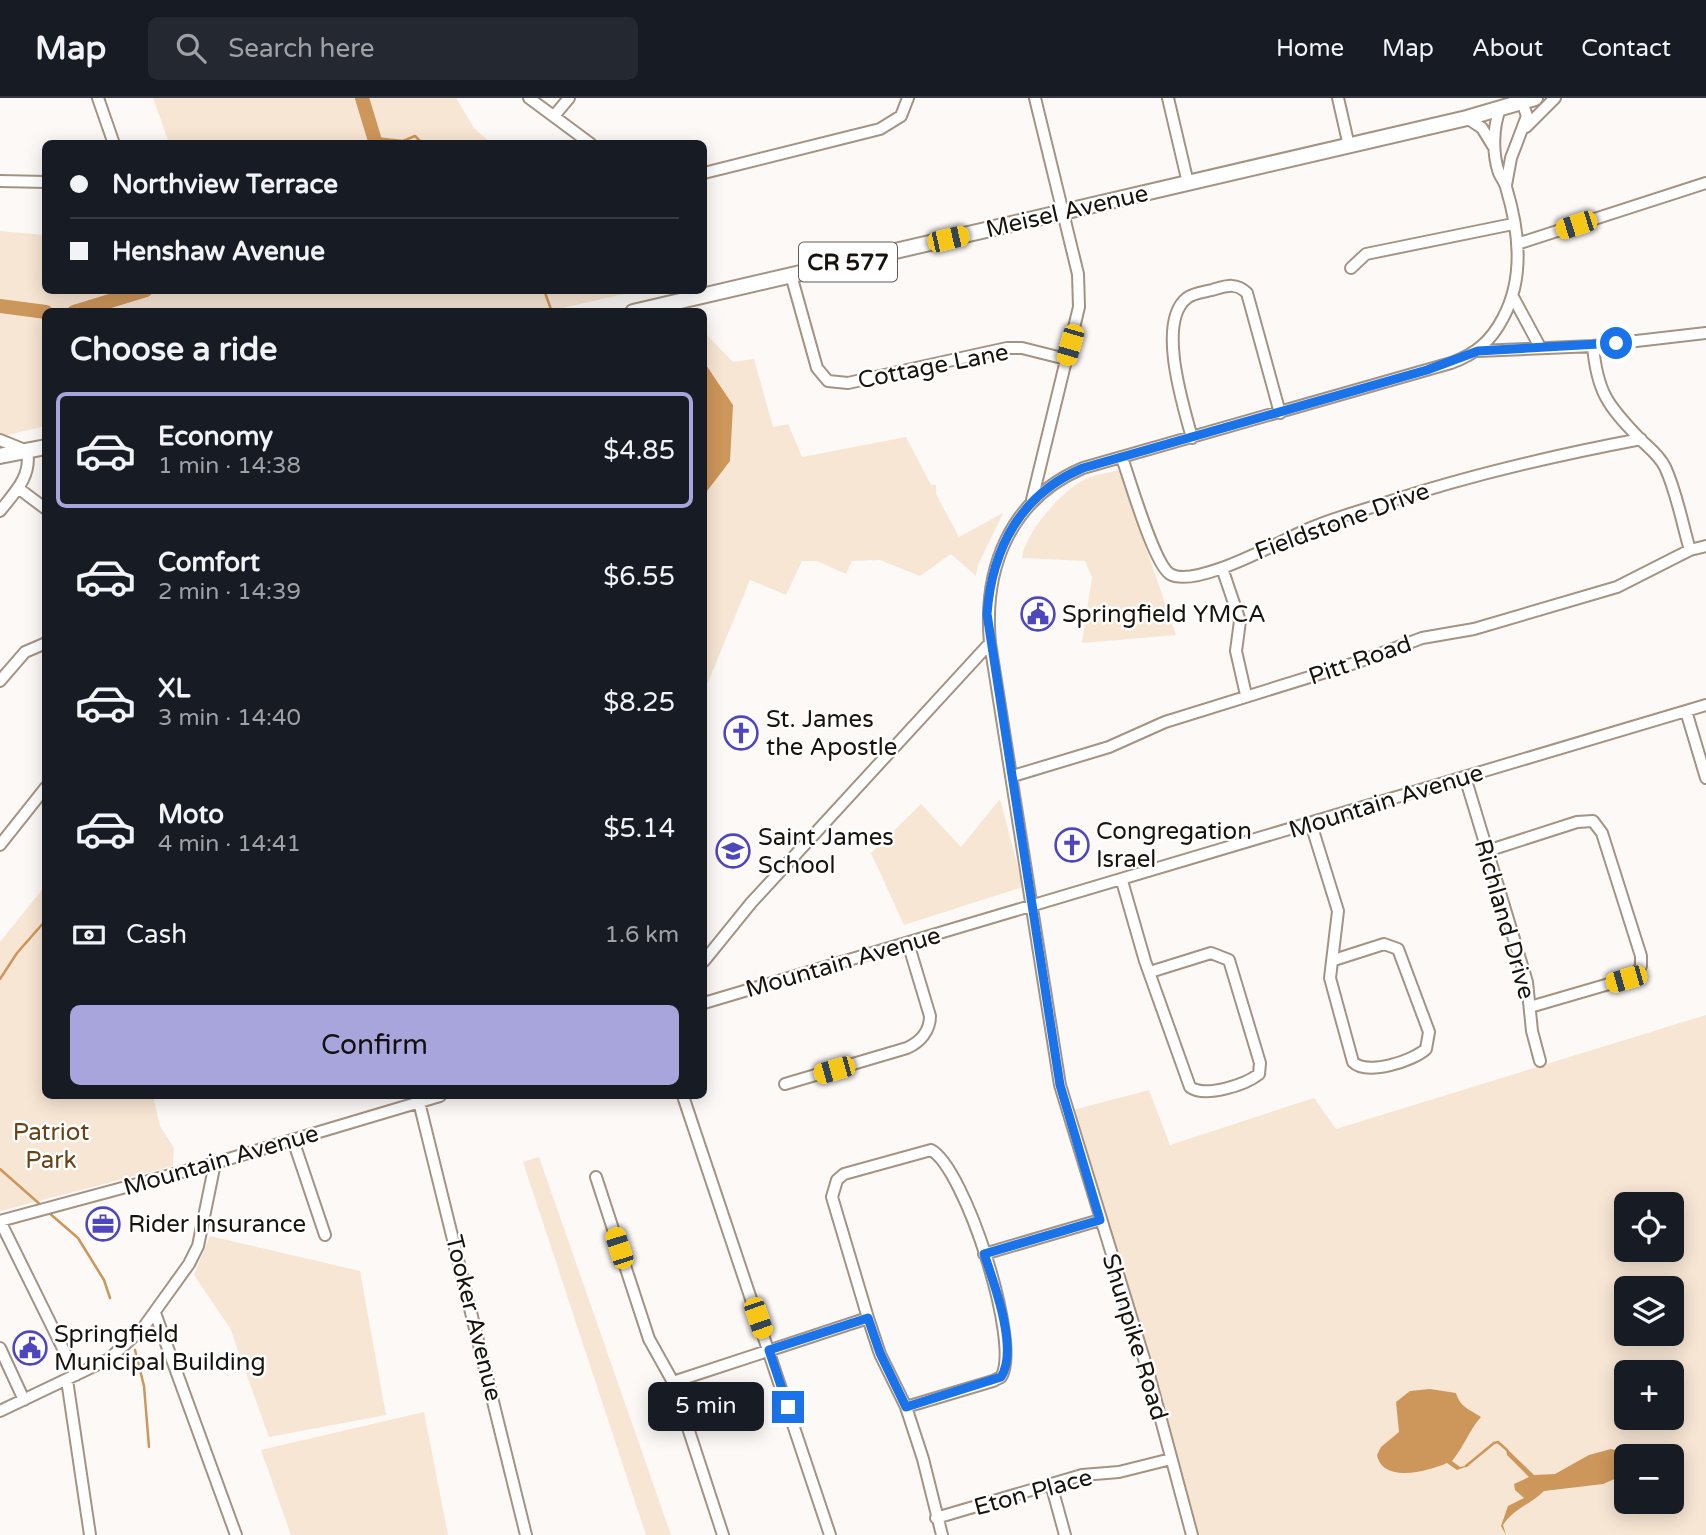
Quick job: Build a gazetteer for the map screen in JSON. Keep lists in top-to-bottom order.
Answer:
{
  "streets": {
    "main road": ["Meisel Avenue", "CR 577"],
    "street": [
      "Cottage Lane",
      "Fieldstone Drive",
      "Pitt Road",
      "Mountain Avenue",
      "Richland Drive",
      "Tooker Avenue",
      "Shunpike Road",
      "Eton Place"
    ]
  },
  "crossings": [
    ["Meisel Avenue", "Cottage Lane"],
    ["Pitt Road", "Shunpike Road"],
    ["Mountain Avenue", "Richland Drive"],
    ["Mountain Avenue", "Tooker Avenue"],
    ["Mountain Avenue", "Shunpike Road"],
    ["Shunpike Road", "Eton Place"]
  ],
  "parks": ["Patriot Park"],
  "places": {
    "public building": ["Springfield YMCA", "Springfield Municipal Building"],
    "church": ["St. James the Apostle", "Congregation Israel"],
    "school or university": ["Saint James School"],
    "office": ["Rider Insurance"]
  },
  "page": {
    "header": "Map",
    "search": "Search here",
    "nav": [
      "Home",
      "Map",
      "About",
      "Contact"
    ],
    "banner": ["Northview Terrace", "Henshaw Avenue"],
    "heading": "Choose a ride",
    "list": [
      {
        "name": "Economy",
        "note": "1 min · 14:38",
        "value": "$4.85"
      },
      {
        "name": "Comfort",
        "note": "2 min · 14:39",
        "value": "$6.55"
      },
      {
        "name": "XL",
        "note": "3 min · 14:40",
        "value": "$8.25"
      },
      {
        "name": "Moto",
        "note": "4 min · 14:41",
        "value": "$5.14"
      }
    ],
    "pay": ["Cash", "1.6 km"],
    "buttons": "Confirm",
    "map_buttons": ["+", "−"],
    "bubble": "5 min"
  }
}
